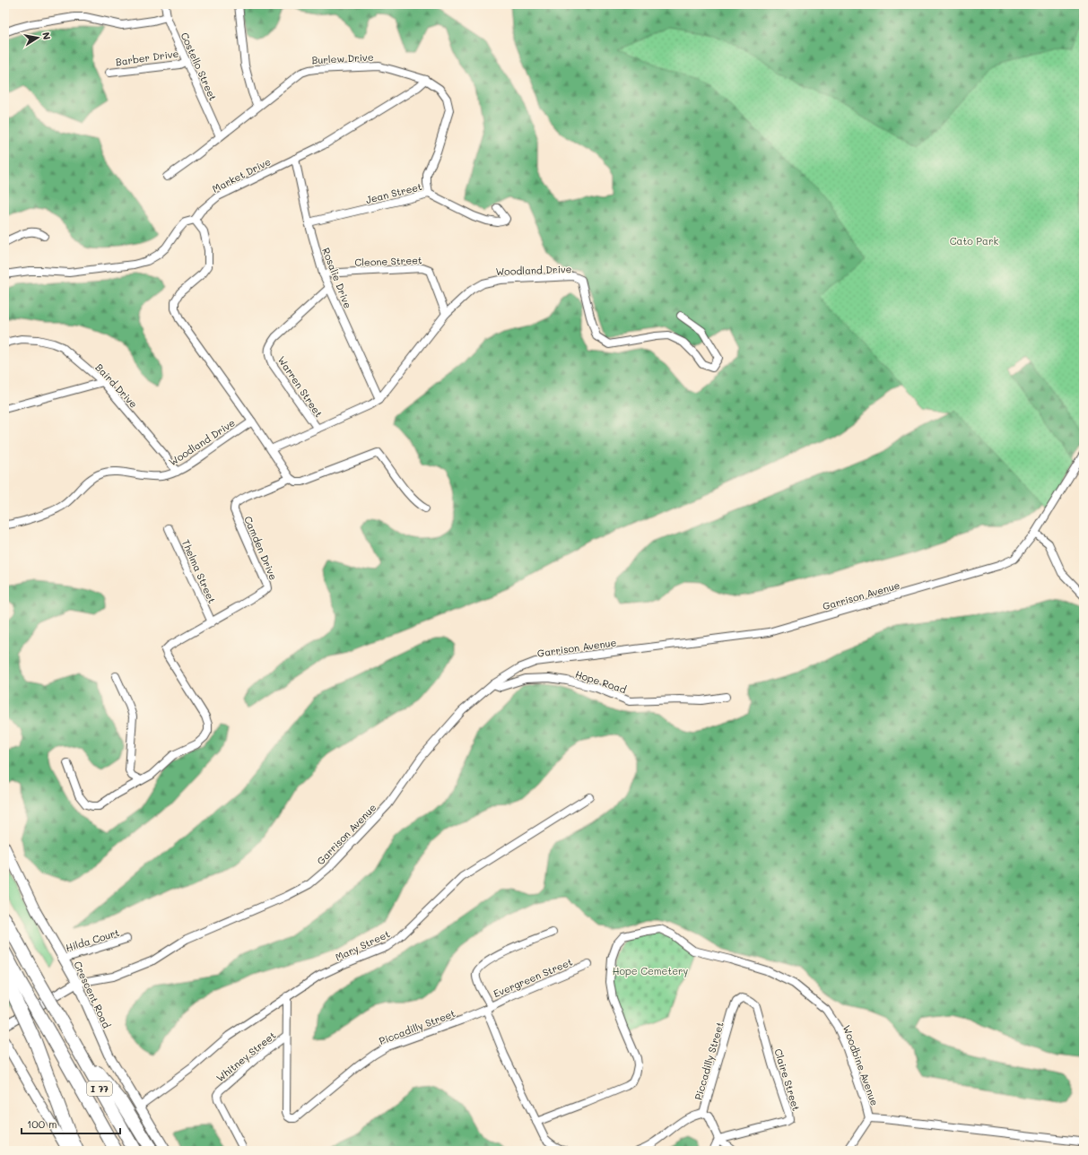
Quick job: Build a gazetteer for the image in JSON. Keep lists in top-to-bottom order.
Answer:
{
  "streets": {
    "highway": ["I 77"],
    "street": [
      "Barber Drive",
      "Burlew Drive",
      "Costello Street",
      "Market Drive",
      "Jean Street",
      "Cleone Street",
      "Woodland Drive",
      "Rosalie Drive",
      "Baird Drive",
      "Warren Street",
      "Camden Drive",
      "Thelma Street",
      "Garrison Avenue",
      "Hope Road",
      "Hilda Court",
      "Mary Street",
      "Evergreen Street",
      "Crescent Road",
      "Piccadilly Street",
      "Whitney Street",
      "Woodbine Avenue",
      "Claire Street"
    ]
  },
  "crossings": [
    ["Barber Drive", "Costello Street"],
    ["Burlew Drive", "Costello Street"],
    ["Burlew Drive", "Market Drive"],
    ["Burlew Drive", "Jean Street"],
    ["Market Drive", "Rosalie Drive"],
    ["Jean Street", "Rosalie Drive"],
    ["Cleone Street", "Woodland Drive"],
    ["Cleone Street", "Rosalie Drive"],
    ["Woodland Drive", "Rosalie Drive"],
    ["Woodland Drive", "Baird Drive"],
    ["Woodland Drive", "Warren Street"],
    ["Rosalie Drive", "Warren Street"],
    ["Camden Drive", "Thelma Street"],
    ["Garrison Avenue", "Hope Road"],
    ["Garrison Avenue", "Crescent Road"],
    ["Hilda Court", "Crescent Road"],
    ["Mary Street", "Crescent Road"],
    ["Mary Street", "Piccadilly Street"],
    ["Evergreen Street", "Piccadilly Street"],
    ["Piccadilly Street", "Whitney Street"],
    ["Piccadilly Street", "Claire Street"]
  ],
  "parks": ["Cato Park", "Hope Cemetery"],
  "scale_bar": "100 m",
  "north": "right"
}
